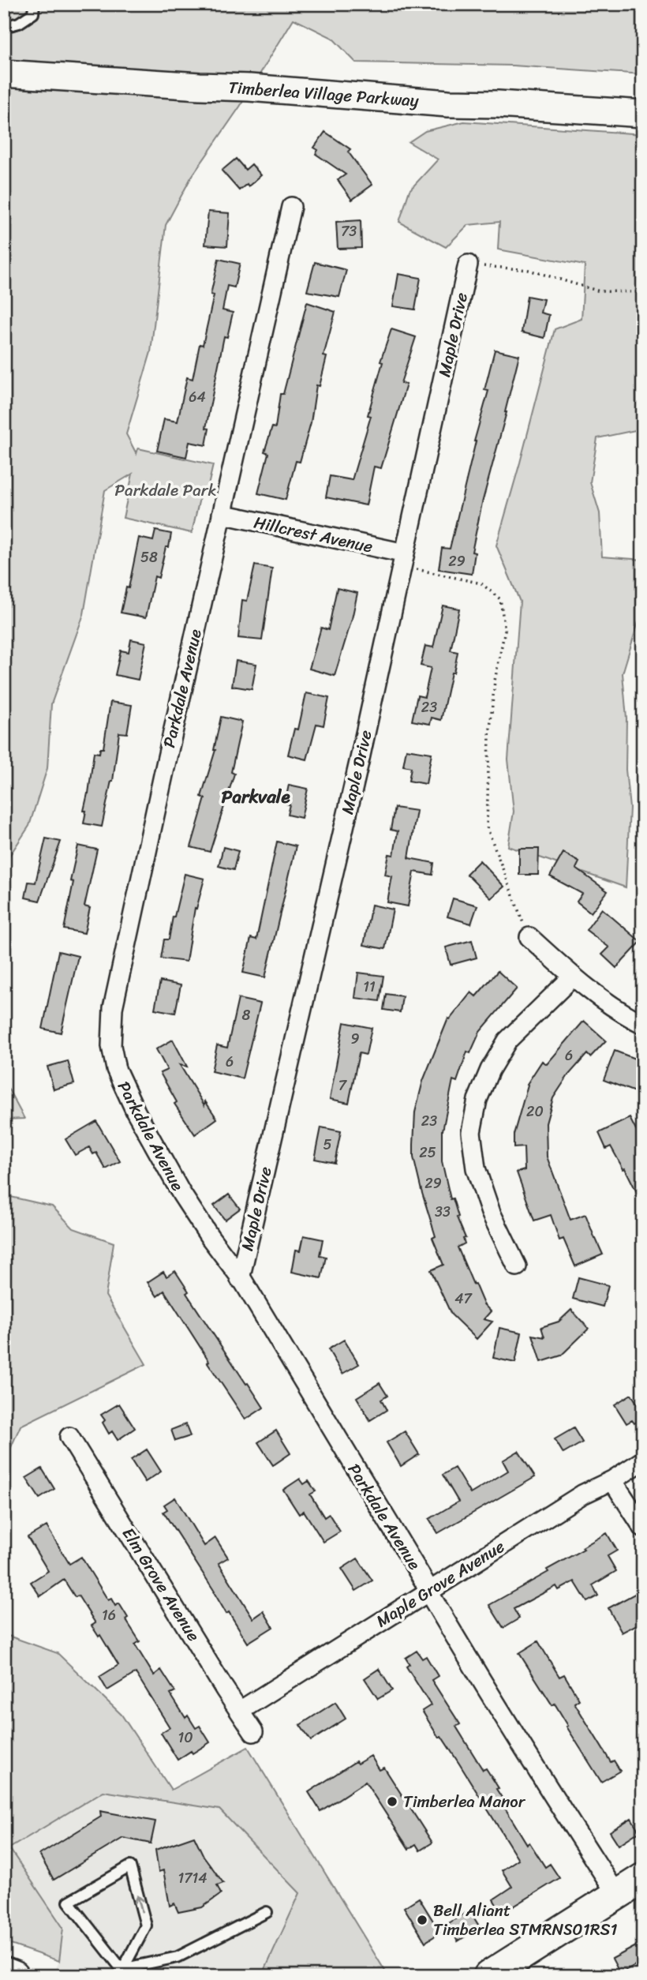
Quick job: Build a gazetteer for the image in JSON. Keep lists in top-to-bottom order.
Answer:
{
  "streets": {
    "main road": ["Timberlea Village Parkway"],
    "street": [
      "Maple Drive",
      "Hillcrest Avenue",
      "Parkdale Avenue",
      "Maple Grove Avenue",
      "Elm Grove Avenue"
    ]
  },
  "crossings": [
    ["Maple Drive", "Hillcrest Avenue"],
    ["Maple Drive", "Parkdale Avenue"],
    ["Hillcrest Avenue", "Parkdale Avenue"],
    ["Parkdale Avenue", "Maple Grove Avenue"],
    ["Maple Grove Avenue", "Elm Grove Avenue"]
  ],
  "districts": ["Parkvale"],
  "parks": ["Parkdale Park"],
  "places": ["Timberlea Manor", "Bell Aliant Timberlea STMRNS01RS1"],
  "house_numbers": [
    "73",
    "64",
    "58",
    "29",
    "23",
    "11",
    "8",
    "9",
    "6",
    "6",
    "7",
    "20",
    "23",
    "5",
    "25",
    "29",
    "33",
    "47",
    "16",
    "10",
    "1714"
  ]
}
